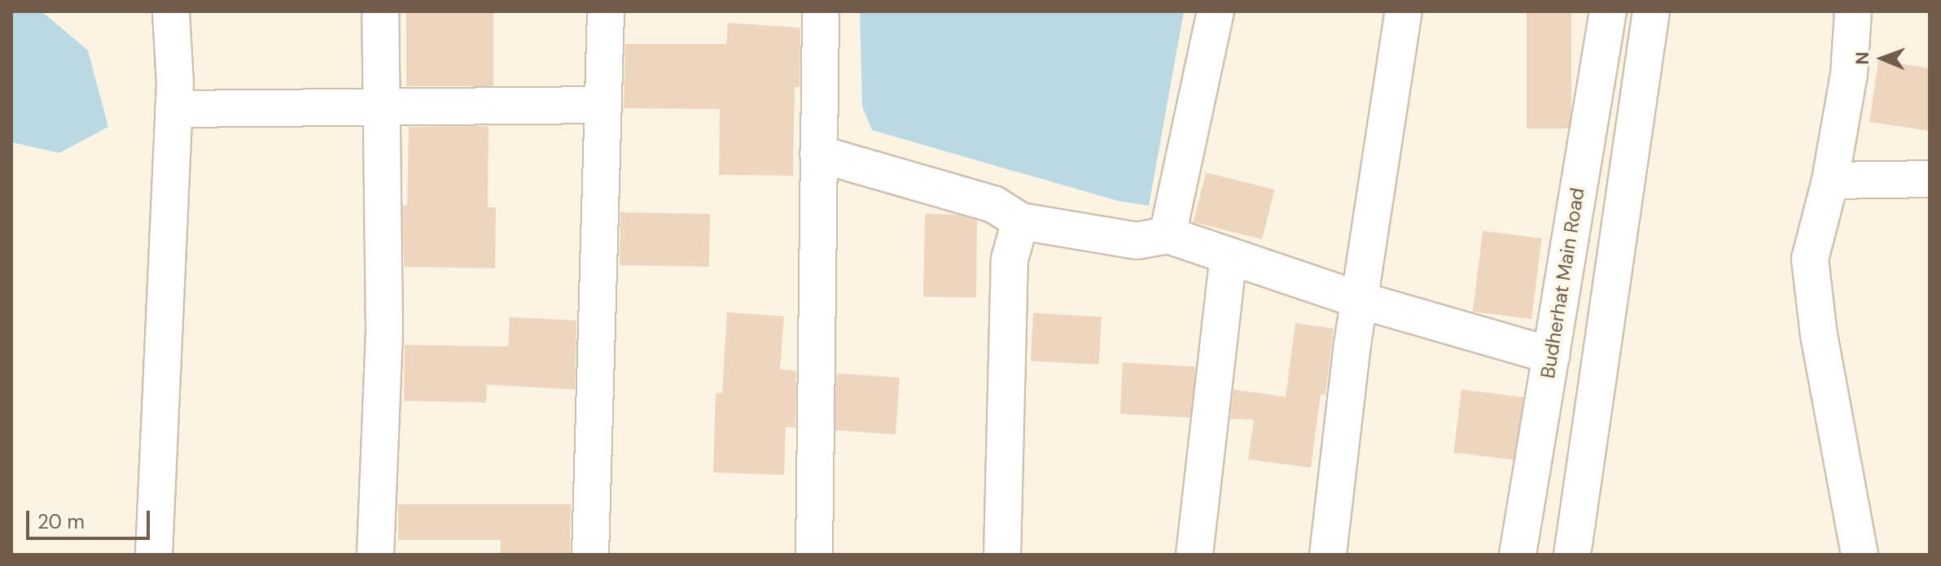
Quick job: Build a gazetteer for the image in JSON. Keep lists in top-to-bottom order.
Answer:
{
  "streets": {
    "street": ["Budherhat Main Road"]
  },
  "scale_bar": "20 m",
  "north": "left"
}
